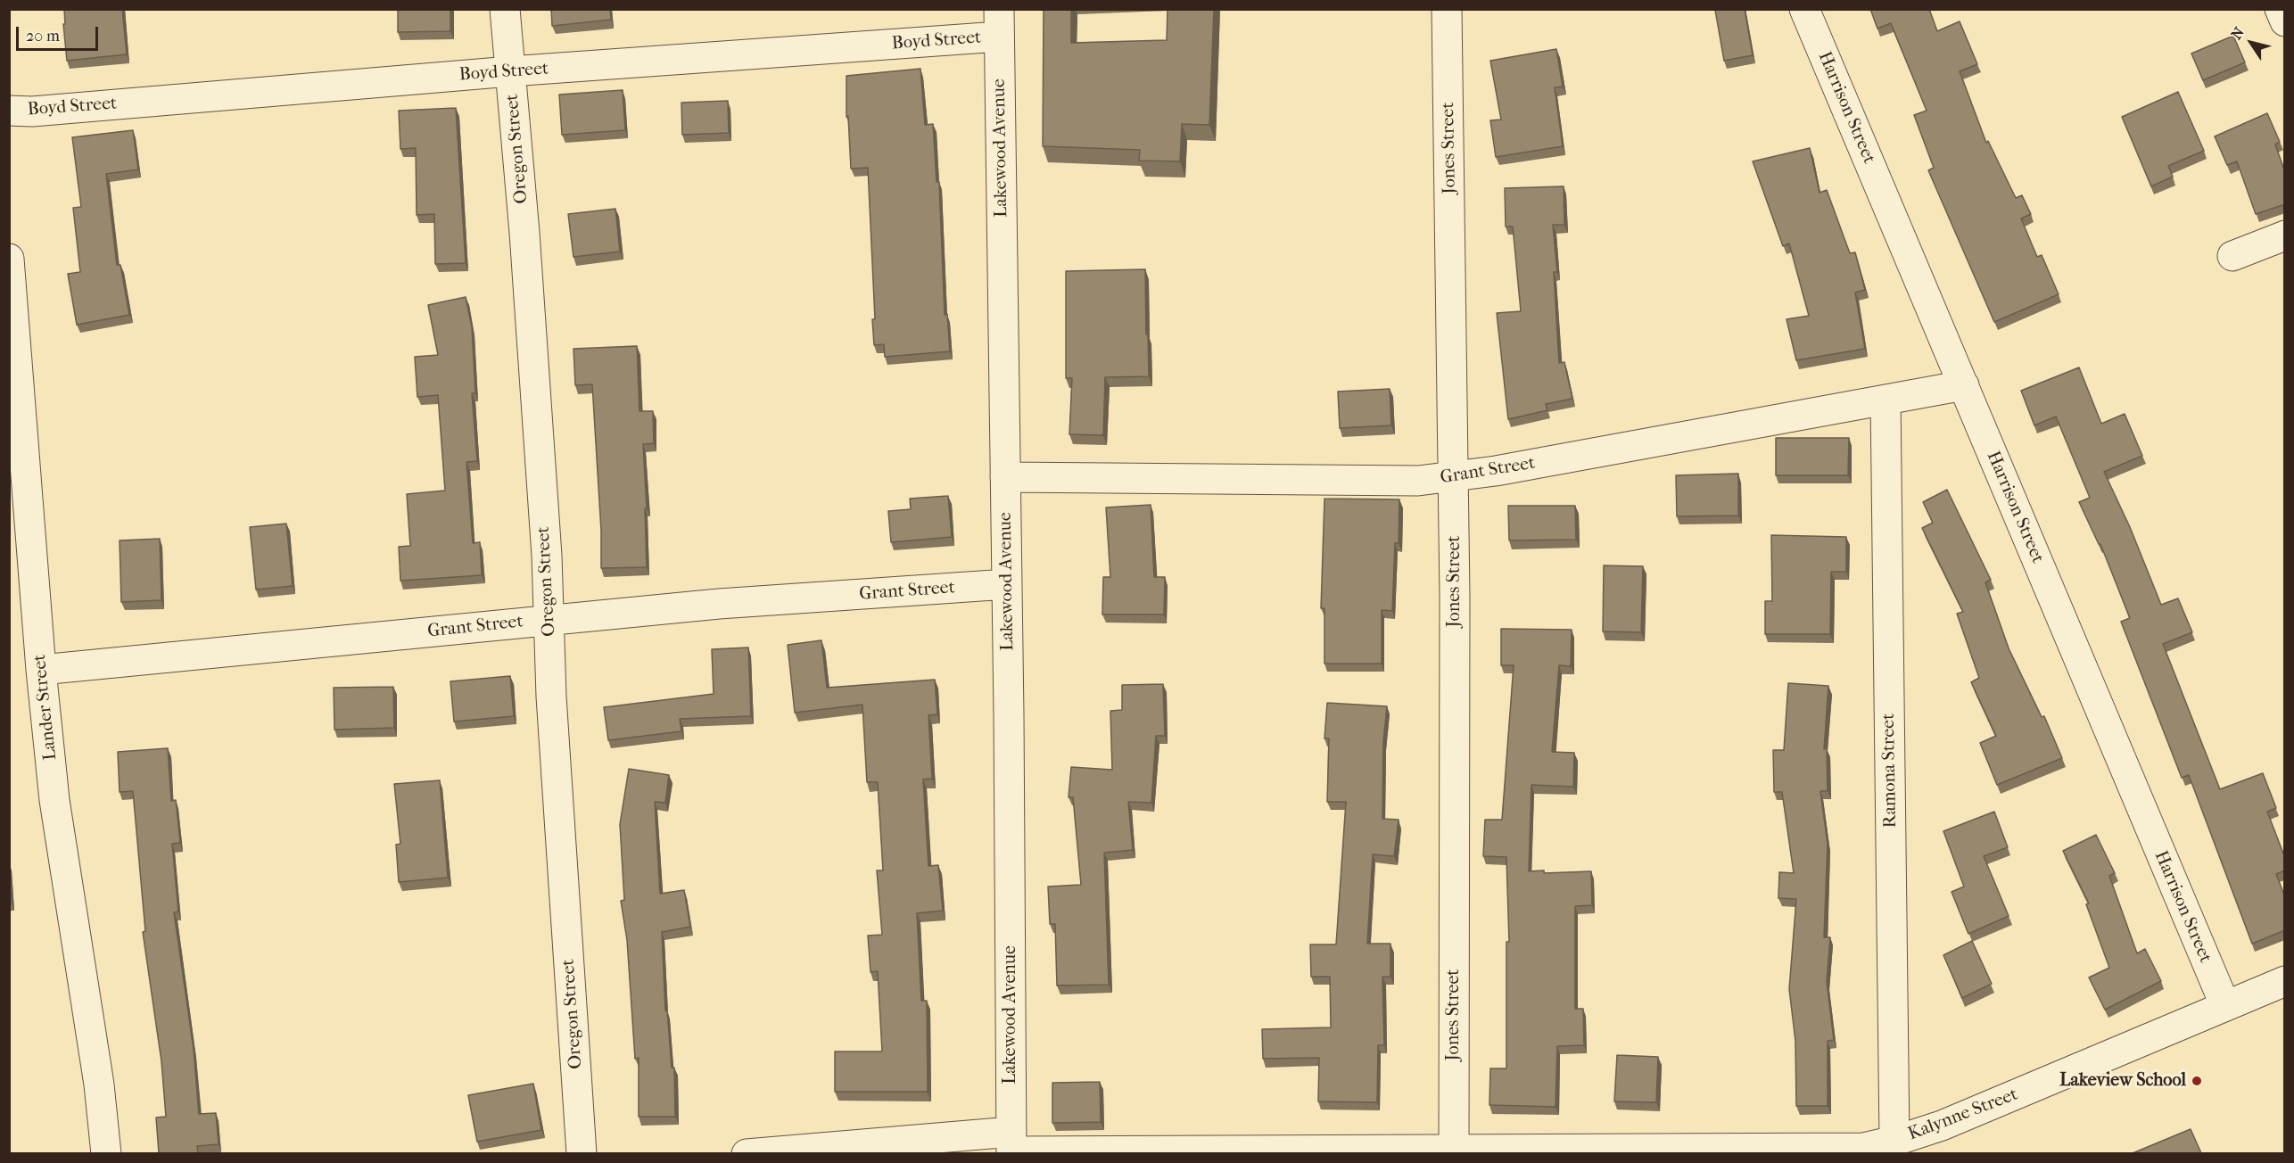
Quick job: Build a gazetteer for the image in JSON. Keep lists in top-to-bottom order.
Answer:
{
  "streets": {
    "street": [
      "Boyd Street",
      "Harrison Street",
      "Lakewood Avenue",
      "Jones Street",
      "Oregon Street",
      "Grant Street",
      "Lander Street",
      "Ramona Street",
      "Kalynne Street"
    ]
  },
  "crossings": [
    ["Boyd Street", "Lakewood Avenue"],
    ["Boyd Street", "Oregon Street"],
    ["Harrison Street", "Grant Street"],
    ["Harrison Street", "Kalynne Street"],
    ["Lakewood Avenue", "Grant Street"],
    ["Lakewood Avenue", "Kalynne Street"],
    ["Jones Street", "Grant Street"],
    ["Jones Street", "Kalynne Street"],
    ["Oregon Street", "Grant Street"],
    ["Grant Street", "Lander Street"],
    ["Grant Street", "Ramona Street"],
    ["Ramona Street", "Kalynne Street"]
  ],
  "places": ["Lakeview School"],
  "scale_bar": "20 m",
  "north": "top left"
}
